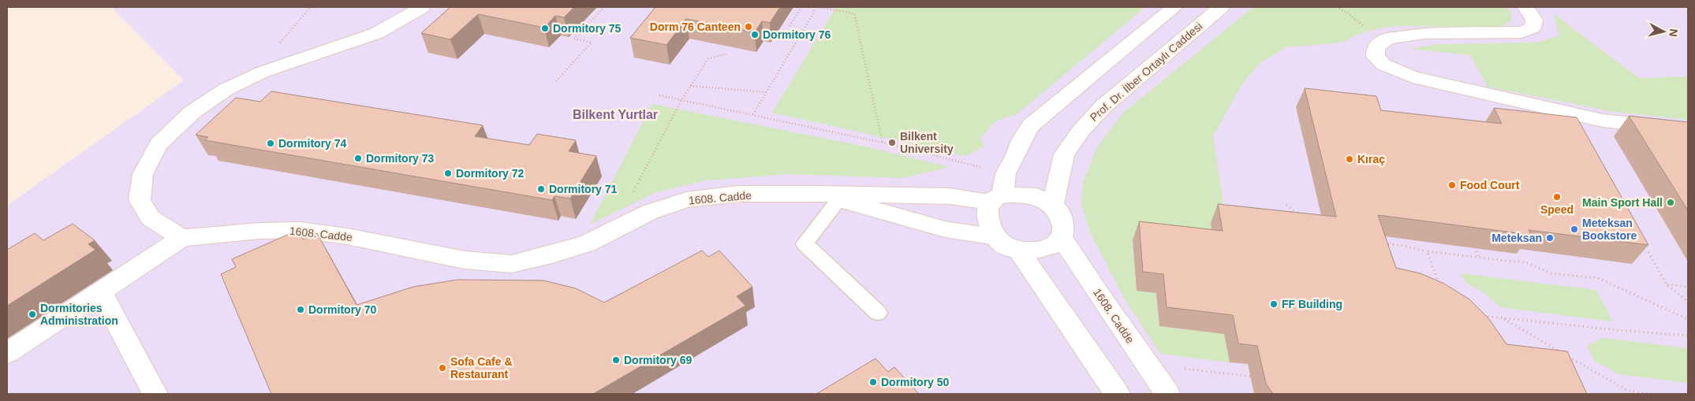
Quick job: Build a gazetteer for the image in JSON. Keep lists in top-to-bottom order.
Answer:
{
  "streets": {
    "street": ["Prof. Dr. İlber Ortaylı Caddesi", "1608. Cadde"]
  },
  "crossings": [
    ["Prof. Dr. İlber Ortaylı Caddesi", "1608. Cadde"]
  ],
  "districts": ["Bilkent Yurtlar"],
  "places": [
    "Dorm 76 Canteen",
    "Dormitory 75",
    "Dormitory 76",
    "Bilkent University",
    "Dormitory 74",
    "Dormitory 73",
    "Kıraç",
    "Dormitory 72",
    "Food Court",
    "Dormitory 71",
    "Speed",
    "Main Sport Hall",
    "Meteksan Bookstore",
    "Meteksan",
    "FF Building",
    "Dormitory 70",
    "Dormitories Administration",
    "Dormitory 69",
    "Sofa Cafe & Restaurant",
    "Dormitory 50"
  ],
  "north": "right"
}
